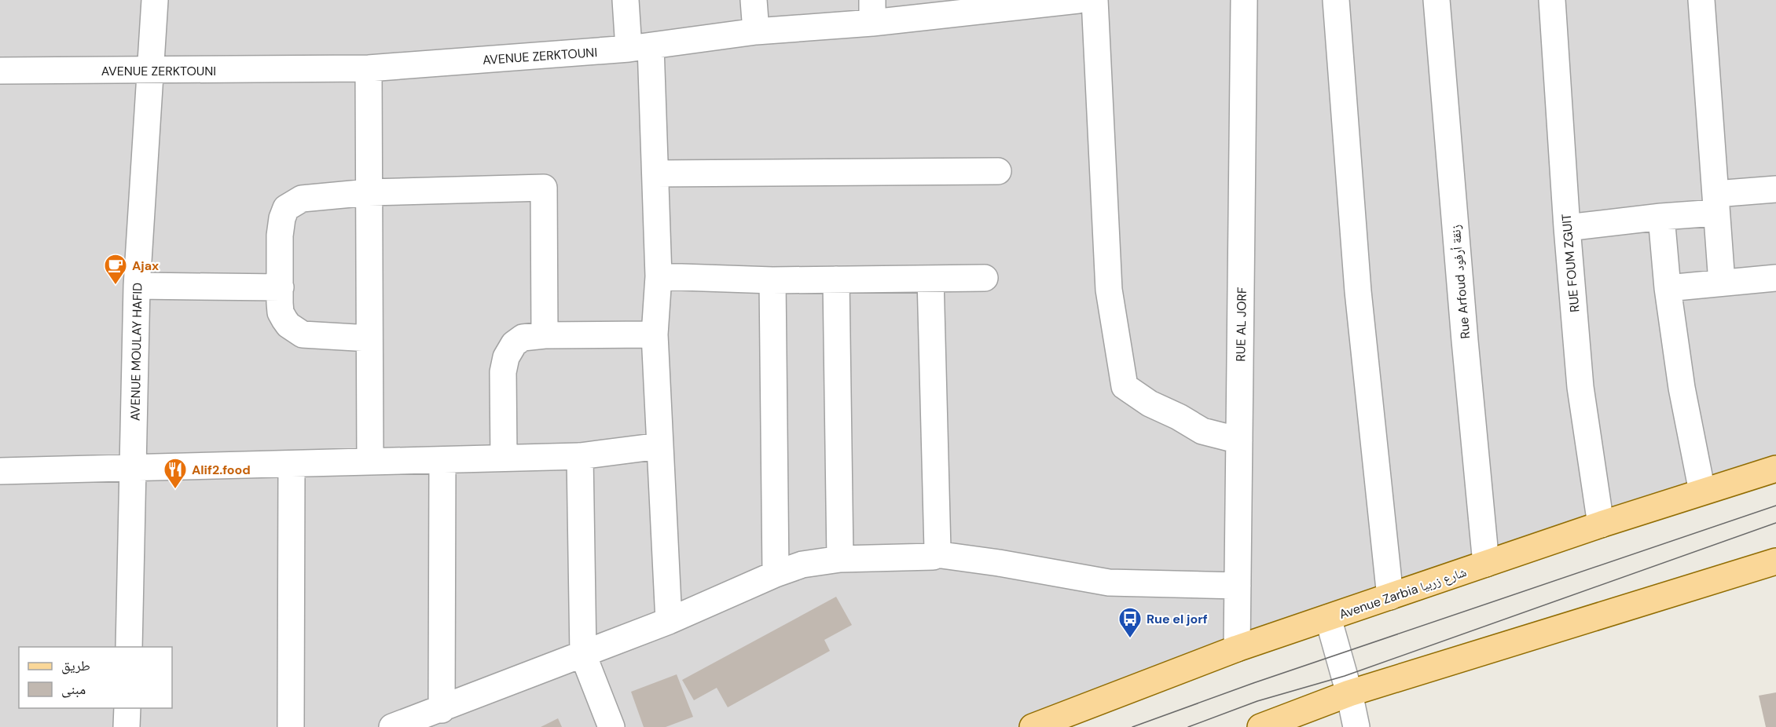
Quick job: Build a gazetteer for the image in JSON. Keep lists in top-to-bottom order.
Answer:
{
  "streets": {
    "main road": ["Avenue Zarbia شارع زربيا"],
    "street": [
      "AVENUE ZERKTOUNI",
      "RUE FOUM ZGUIT",
      "Rue Arfoud زنقة أرفود",
      "RUE AL JORF",
      "AVENUE MOULAY HAFID"
    ]
  },
  "crossings": [
    ["AVENUE ZERKTOUNI", "AVENUE MOULAY HAFID"],
    ["RUE FOUM ZGUIT", "Avenue Zarbia شارع زربيا"],
    ["Rue Arfoud زنقة أرفود", "Avenue Zarbia شارع زربيا"],
    ["RUE AL JORF", "Avenue Zarbia شارع زربيا"]
  ],
  "places": {
    "cafe": ["Ajax"],
    "restaurant": ["Alif2.food"],
    "bus stop": ["Rue el jorf"]
  },
  "legend": ["طريق", "مبنى"]
}
